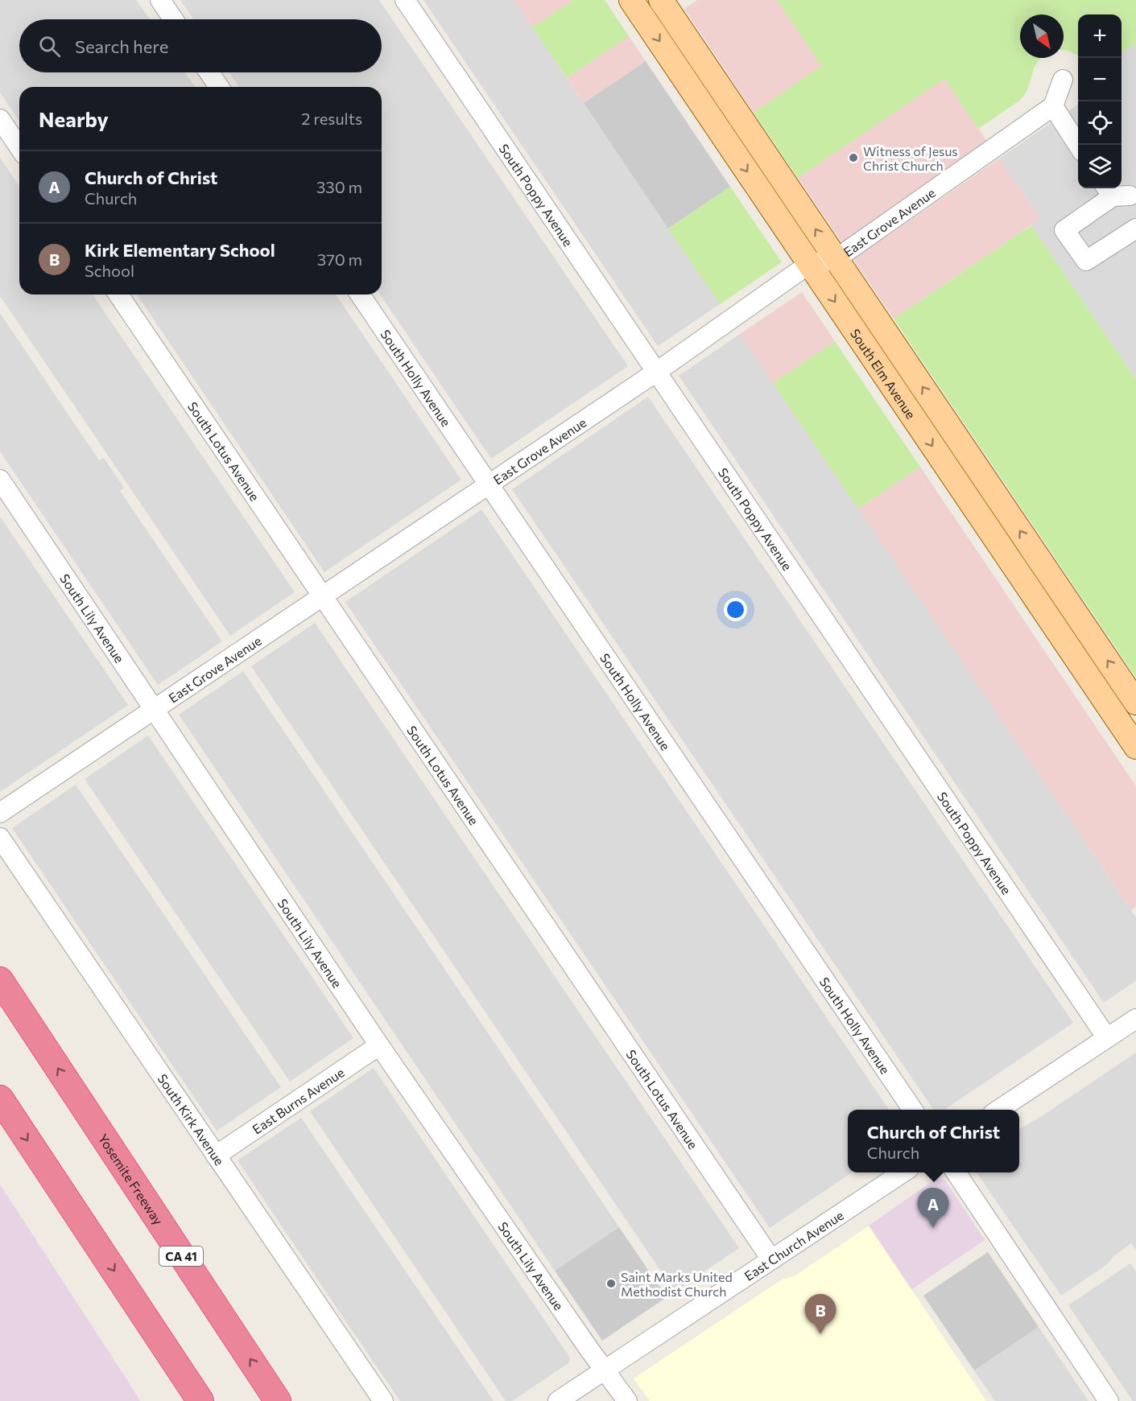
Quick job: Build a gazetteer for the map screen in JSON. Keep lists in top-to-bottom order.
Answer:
{
  "streets": {
    "highway": ["Yosemite Freeway", "CA 41"],
    "main road": ["South Elm Avenue"],
    "street": [
      "South Poppy Avenue",
      "East Grove Avenue",
      "South Holly Avenue",
      "South Lotus Avenue",
      "South Lily Avenue",
      "East Burns Avenue",
      "South Kirk Avenue",
      "East Church Avenue"
    ]
  },
  "crossings": [
    ["South Poppy Avenue", "East Grove Avenue"],
    ["East Grove Avenue", "South Elm Avenue"],
    ["East Grove Avenue", "South Holly Avenue"],
    ["East Grove Avenue", "South Lotus Avenue"],
    ["East Grove Avenue", "South Lily Avenue"],
    ["South Lotus Avenue", "East Church Avenue"],
    ["South Lily Avenue", "East Burns Avenue"],
    ["South Lily Avenue", "East Church Avenue"],
    ["East Burns Avenue", "South Kirk Avenue"]
  ],
  "places": ["Witness of Jesus Christ Church", "Saint Marks United Methodist Church"],
  "north": "bottom right",
  "page": {
    "map_buttons": ["+", "−"],
    "search": "Search here",
    "heading": ["Nearby", "2 results"],
    "list": [
      {
        "mark": "A",
        "name": "Church of Christ",
        "note": "Church",
        "value": "330 m"
      },
      {
        "mark": "B",
        "name": "Kirk Elementary School",
        "note": "School",
        "value": "370 m"
      }
    ],
    "popup": ["Church of Christ", "Church"],
    "pins": ["A", "B"]
  }
}
